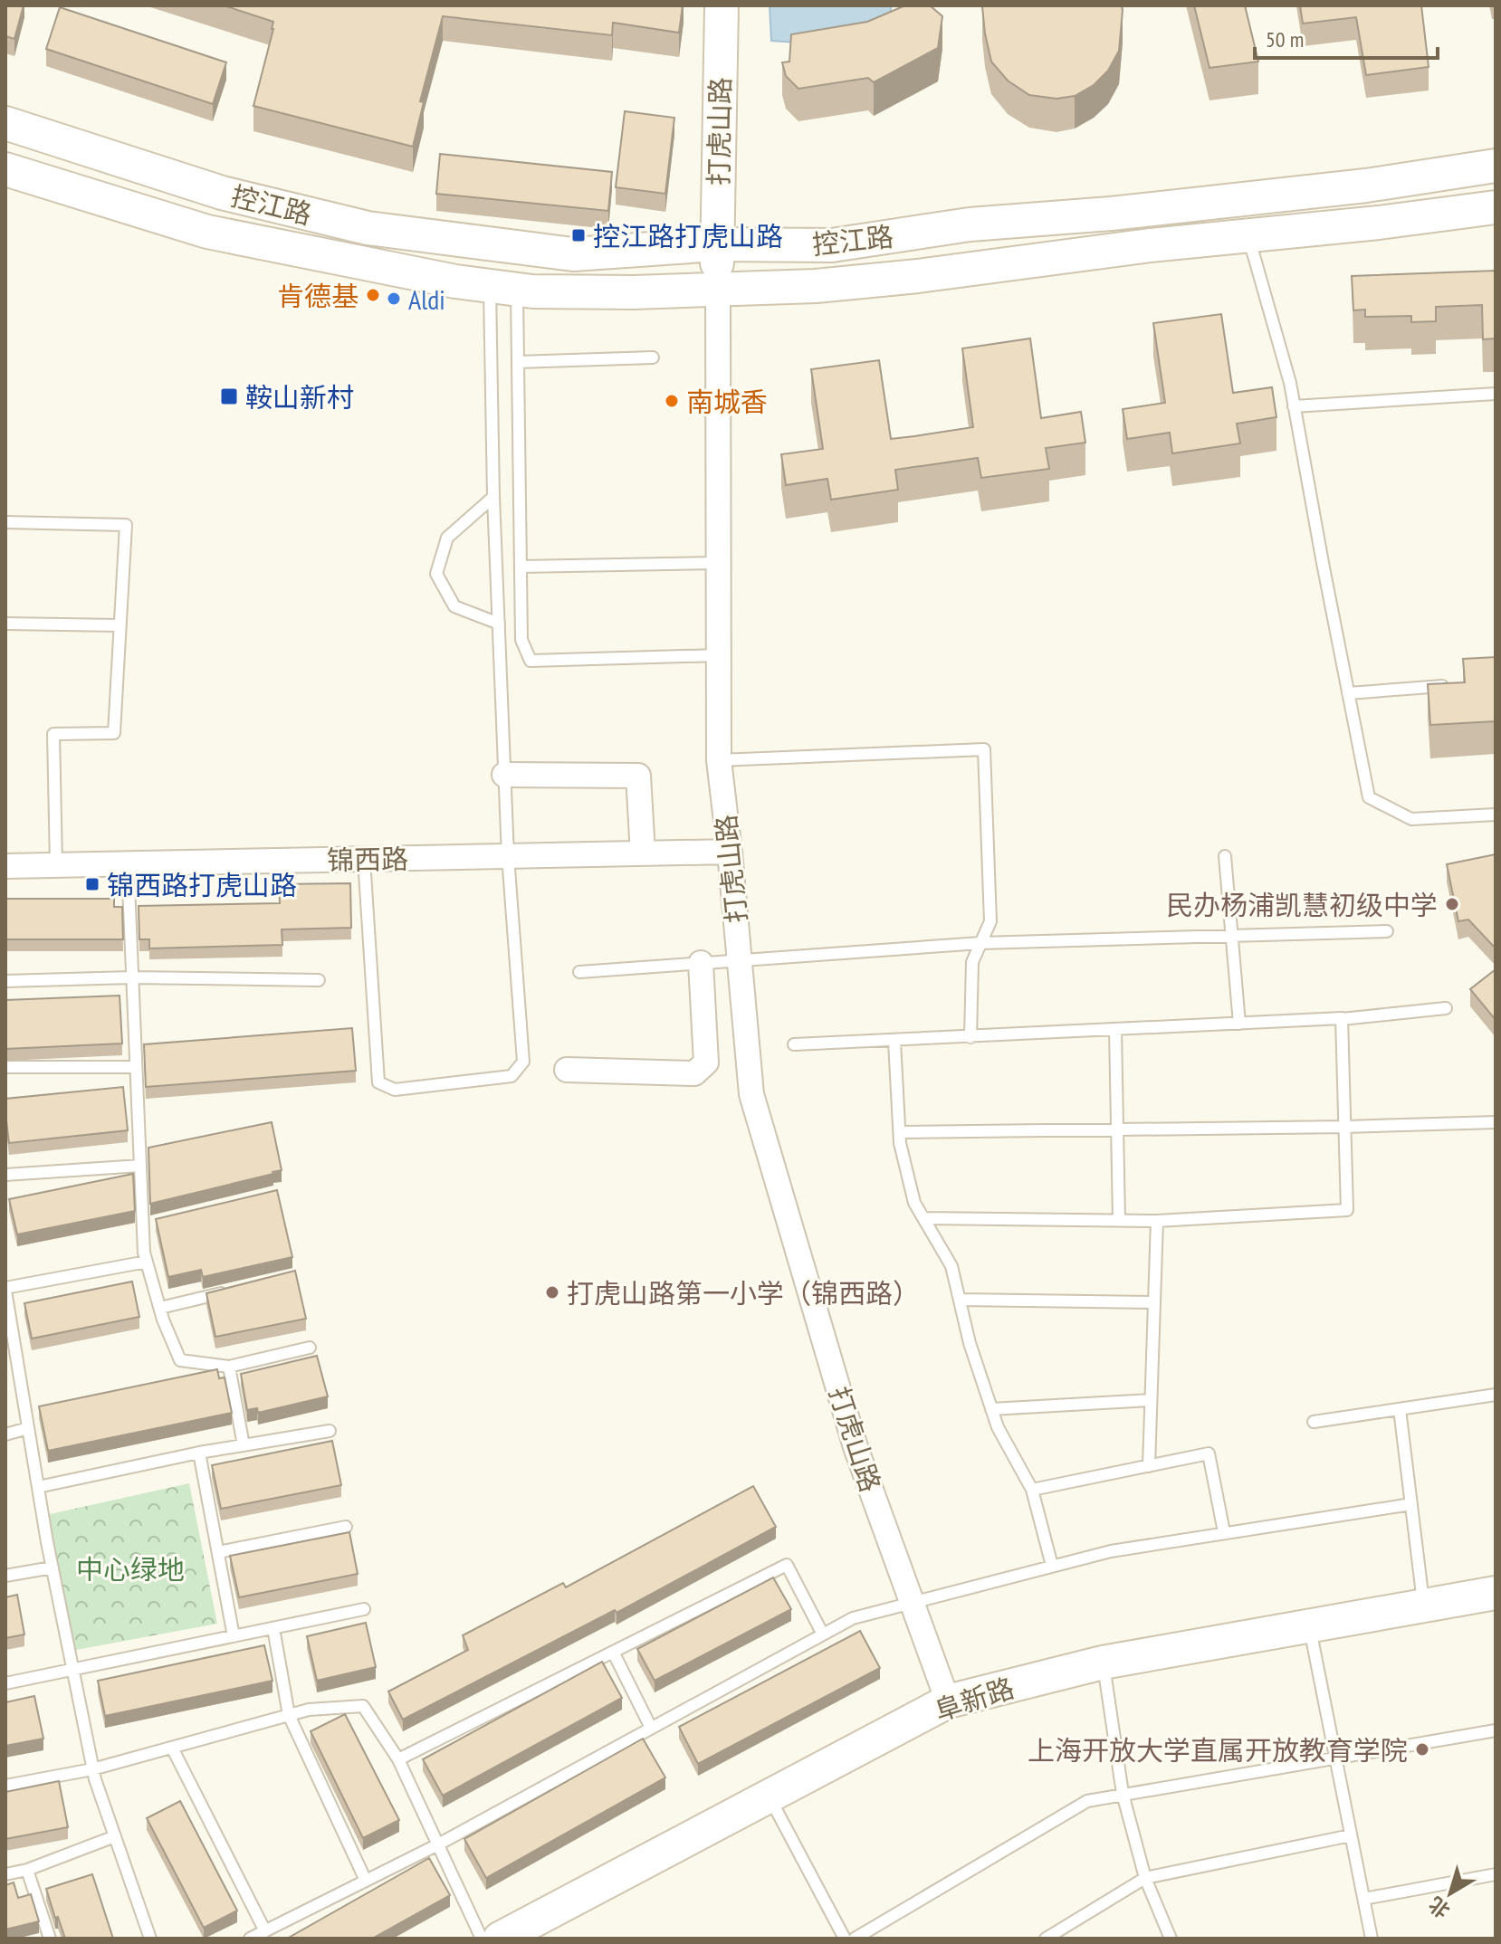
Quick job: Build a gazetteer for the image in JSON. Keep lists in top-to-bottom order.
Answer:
{
  "streets": {
    "main road": ["打虎山路", "控江路", "阜新路"],
    "street": ["锦西路"]
  },
  "crossings": [
    ["打虎山路", "控江路"],
    ["打虎山路", "锦西路"],
    ["打虎山路", "阜新路"]
  ],
  "parks": ["中心绿地"],
  "places": {
    "transit": ["控江路打虎山路", "鞍山新村", "锦西路打虎山路"],
    "other": [
      "肯德基",
      "Aldi",
      "南城香",
      "民办杨浦凯慧初级中学",
      "打虎山路第一小学（锦西路）",
      "上海开放大学直属开放教育学院"
    ]
  },
  "scale_bar": "50 m",
  "north": "bottom left"
}
